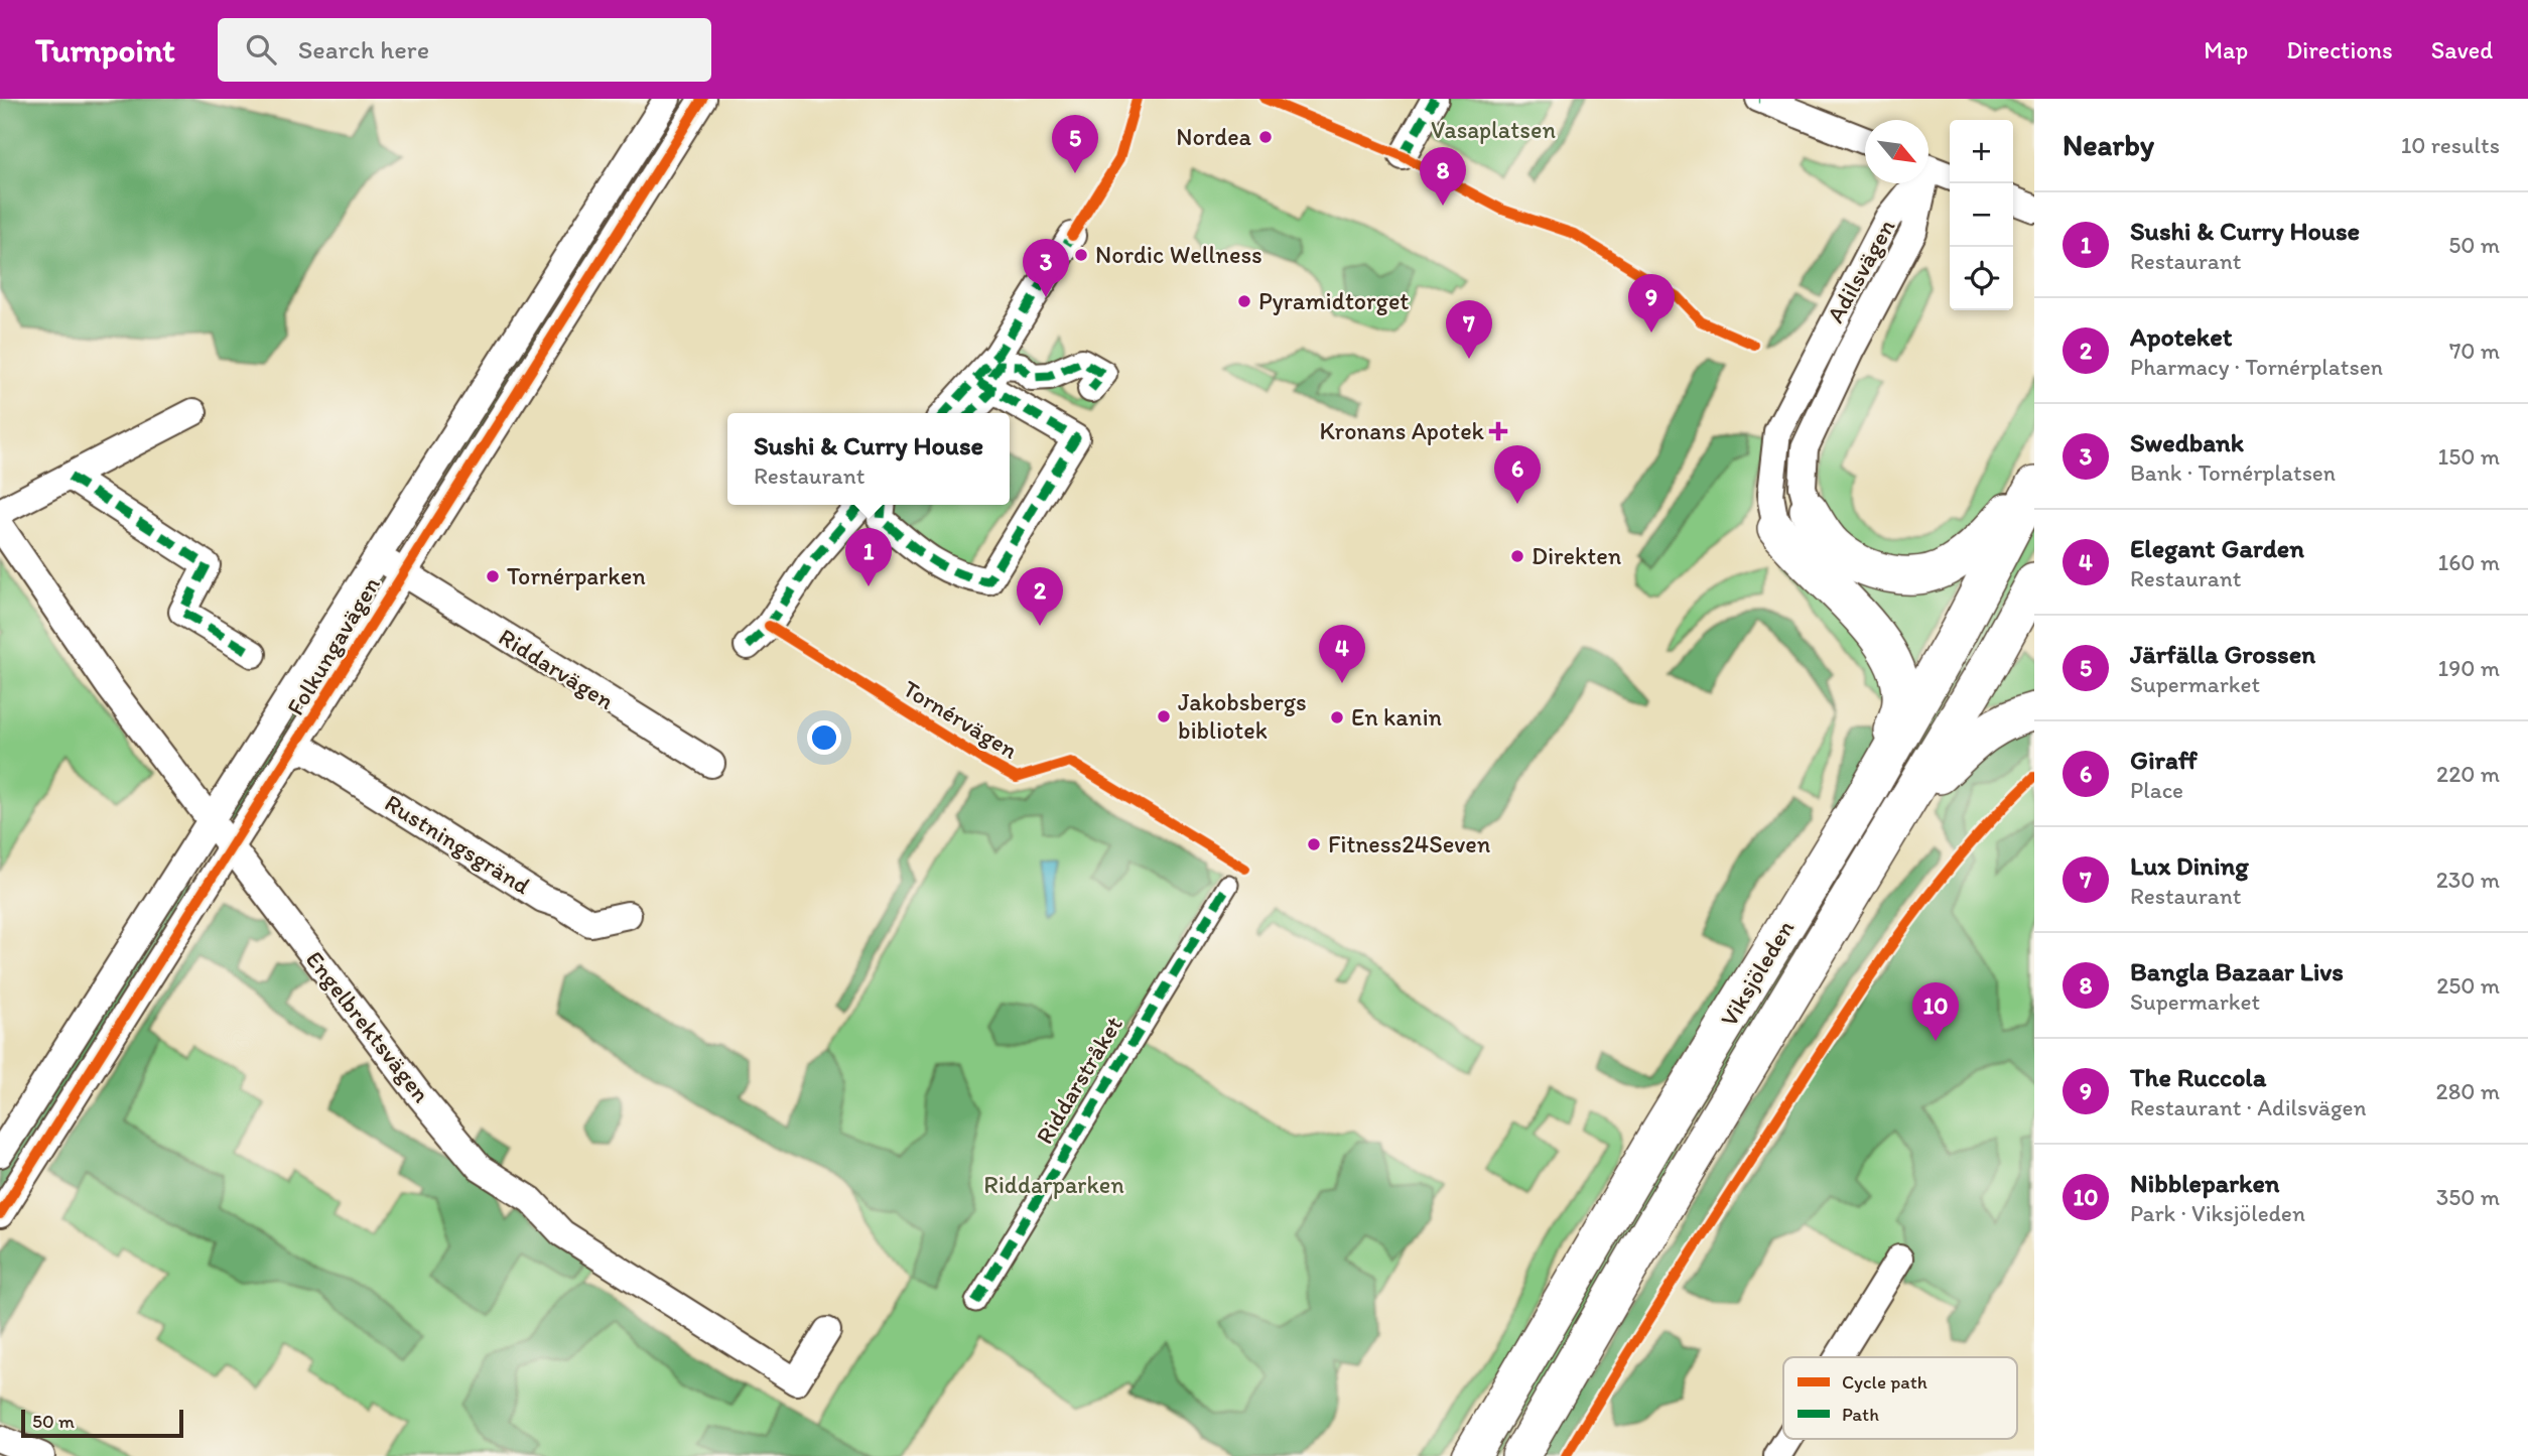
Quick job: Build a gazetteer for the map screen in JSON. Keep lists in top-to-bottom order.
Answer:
{
  "streets": {
    "main road": ["Viksjöleden"],
    "street": [
      "Adilsvägen",
      "Folkungavägen",
      "Riddarvägen",
      "Rustningsgränd",
      "Engelbrektsvägen",
      "Riddarstråket"
    ],
    "cycle path": ["Tornérvägen"]
  },
  "crossings": [
    ["Folkungavägen", "Riddarvägen"],
    ["Folkungavägen", "Rustningsgränd"],
    ["Folkungavägen", "Engelbrektsvägen"]
  ],
  "parks": ["Vasaplatsen", "Riddarparken"],
  "places": {
    "other": [
      "Nordea",
      "Nordic Wellness",
      "Pyramidtorget",
      "Direkten",
      "Tornérparken",
      "Jakobsbergs bibliotek",
      "En kanin",
      "Fitness24Seven"
    ],
    "health": ["Kronans Apotek"]
  },
  "legend": ["Cycle path", "Path"],
  "scale_bar": "50 m",
  "north": "bottom right",
  "page": {
    "header": "Turnpoint",
    "search": "Search here",
    "nav": ["Map", "Directions", "Saved"],
    "heading": ["Nearby", "10 results"],
    "pins": [
      "5",
      "8",
      "3",
      "9",
      "7",
      "6",
      "1",
      "2",
      "4",
      "10"
    ],
    "map_buttons": ["+", "−"],
    "list": [
      {
        "mark": "1",
        "name": "Sushi & Curry House",
        "note": "Restaurant",
        "value": "50 m"
      },
      {
        "mark": "2",
        "name": "Apoteket",
        "note": "Pharmacy · Tornérplatsen",
        "value": "70 m"
      },
      {
        "mark": "3",
        "name": "Swedbank",
        "note": "Bank · Tornérplatsen",
        "value": "150 m"
      },
      {
        "mark": "4",
        "name": "Elegant Garden",
        "note": "Restaurant",
        "value": "160 m"
      },
      {
        "mark": "5",
        "name": "Järfälla Grossen",
        "note": "Supermarket",
        "value": "190 m"
      },
      {
        "mark": "6",
        "name": "Giraff",
        "note": "Place",
        "value": "220 m"
      },
      {
        "mark": "7",
        "name": "Lux Dining",
        "note": "Restaurant",
        "value": "230 m"
      },
      {
        "mark": "8",
        "name": "Bangla Bazaar Livs",
        "note": "Supermarket",
        "value": "250 m"
      },
      {
        "mark": "9",
        "name": "The Ruccola",
        "note": "Restaurant · Adilsvägen",
        "value": "280 m"
      },
      {
        "mark": "10",
        "name": "Nibbleparken",
        "note": "Park · Viksjöleden",
        "value": "350 m"
      }
    ],
    "popup": ["Sushi & Curry House", "Restaurant"],
    "scale": "50 m"
  }
}
